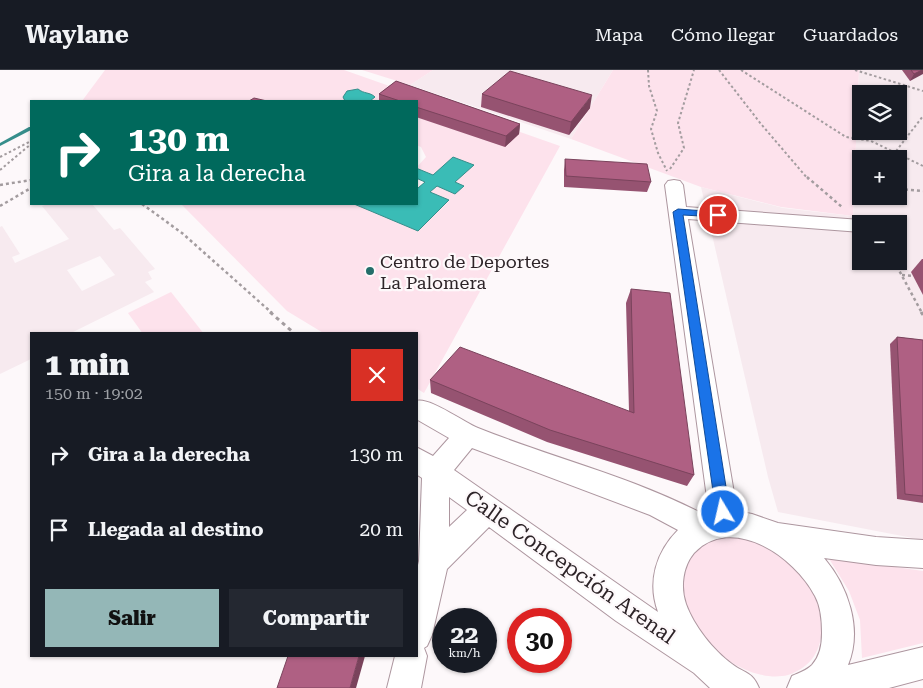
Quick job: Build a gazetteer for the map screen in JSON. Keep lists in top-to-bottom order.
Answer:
{
  "streets": {
    "street": ["Calle Concepción Arenal"]
  },
  "places": ["Centro de Deportes La Palomera"],
  "page": {
    "header": "Waylane",
    "nav": ["Mapa", "Cómo llegar", "Guardados"],
    "map_buttons": ["+", "−"],
    "turn": ["130 m", "Gira a la derecha"],
    "heading": ["1 min", "150 m · 19:02"],
    "list": [
      {
        "name": "Gira a la derecha",
        "value": "130 m"
      },
      {
        "name": "Llegada al destino",
        "value": "20 m"
      }
    ],
    "buttons": ["Salir", "Compartir"],
    "speed": "22 km/h",
    "limit": "30"
  }
}
